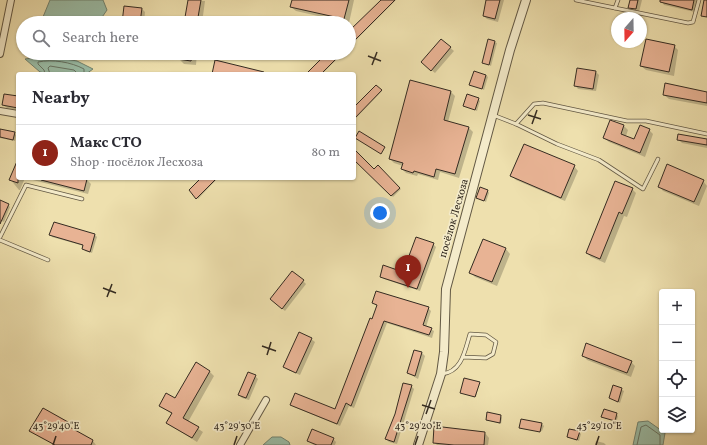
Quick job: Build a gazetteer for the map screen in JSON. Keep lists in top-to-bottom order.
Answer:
{
  "streets": {
    "street": ["посёлок Лесхоза"]
  },
  "north": "bottom",
  "page": {
    "search": "Search here",
    "heading": "Nearby",
    "list": [
      {
        "mark": "1",
        "name": "Макс СТО",
        "note": "Shop · посёлок Лесхоза",
        "value": "80 m"
      }
    ],
    "pins": "1",
    "map_buttons": ["+", "−"]
  },
  "coordinates": [
    "43°29'40\"E",
    "43°29'30\"E",
    "43°29'20\"E",
    "43°29'10\"E"
  ]
}
